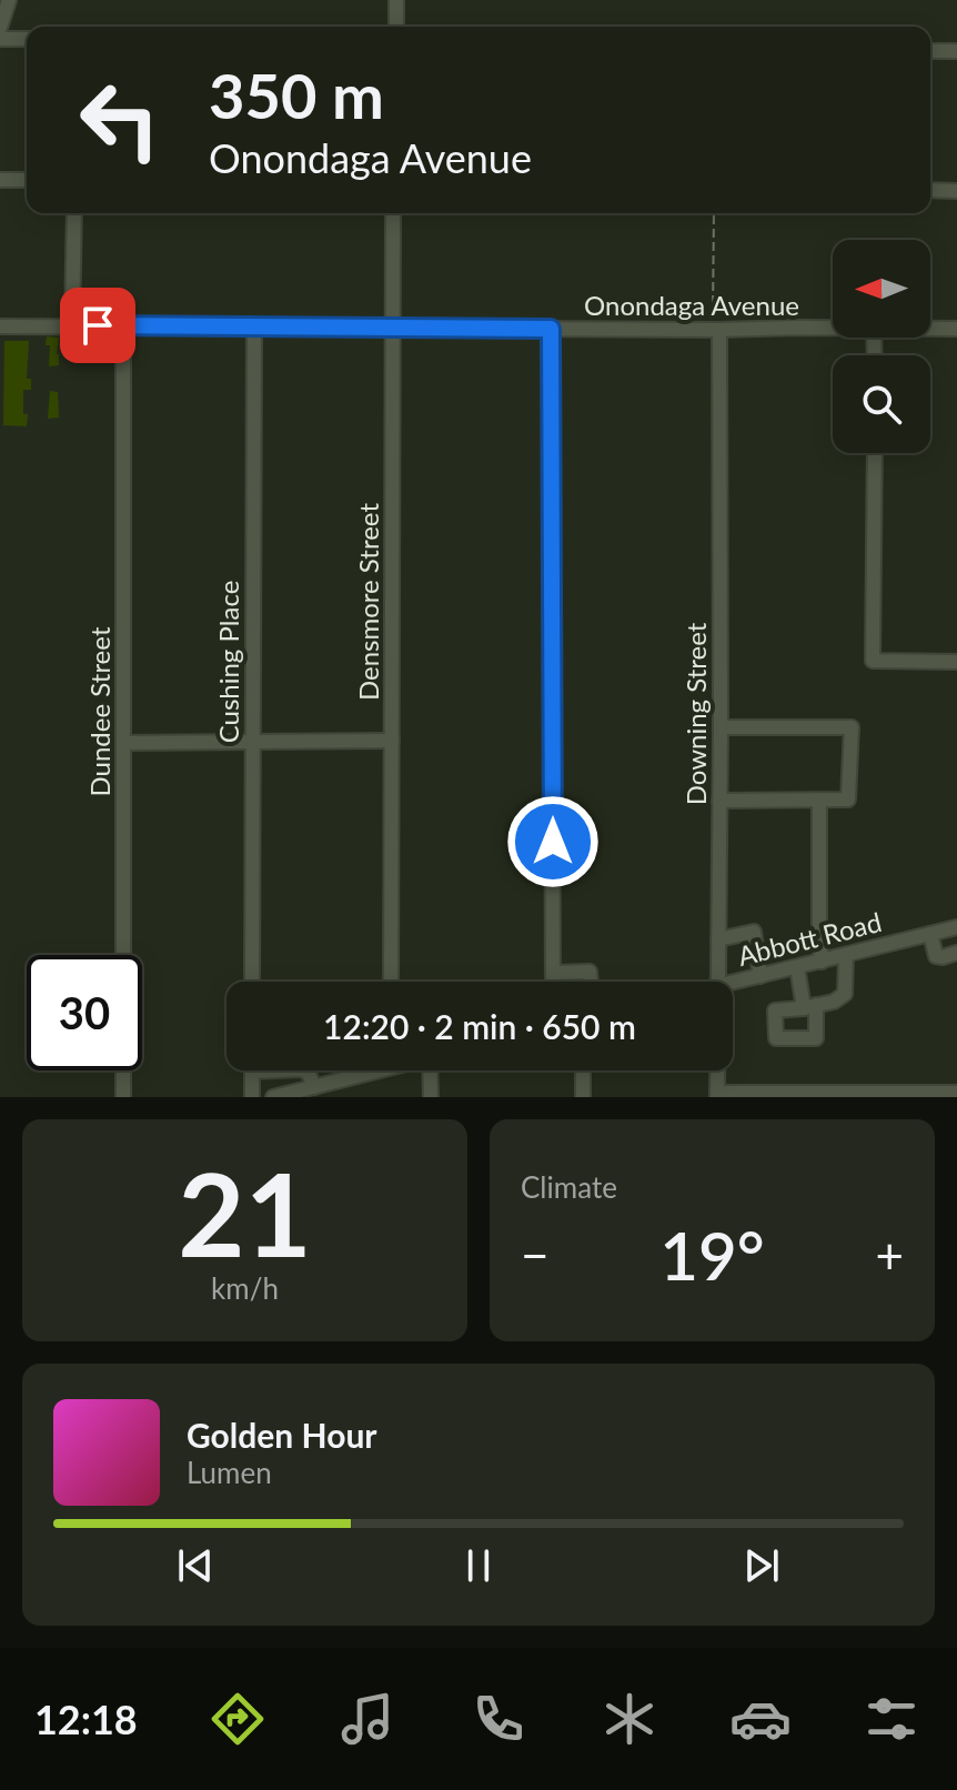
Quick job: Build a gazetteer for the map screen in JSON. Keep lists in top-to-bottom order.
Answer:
{
  "streets": {
    "street": [
      "Onondaga Avenue",
      "Densmore Street",
      "Cushing Place",
      "Dundee Street",
      "Downing Street",
      "Abbott Road"
    ]
  },
  "crossings": [
    ["Onondaga Avenue", "Densmore Street"],
    ["Onondaga Avenue", "Cushing Place"],
    ["Onondaga Avenue", "Dundee Street"],
    ["Onondaga Avenue", "Downing Street"]
  ],
  "north": "left",
  "page": {
    "turn": ["350 m", "Onondaga Avenue"],
    "limit": "30",
    "trip": "12:20 · 2 min · 650 m",
    "tile": [
      ["21", "km/h"],
      "Climate"
    ],
    "heat": ["−", "19°", "+"],
    "song": ["Golden Hour", "Lumen"],
    "tabs": "12:18"
  }
}
